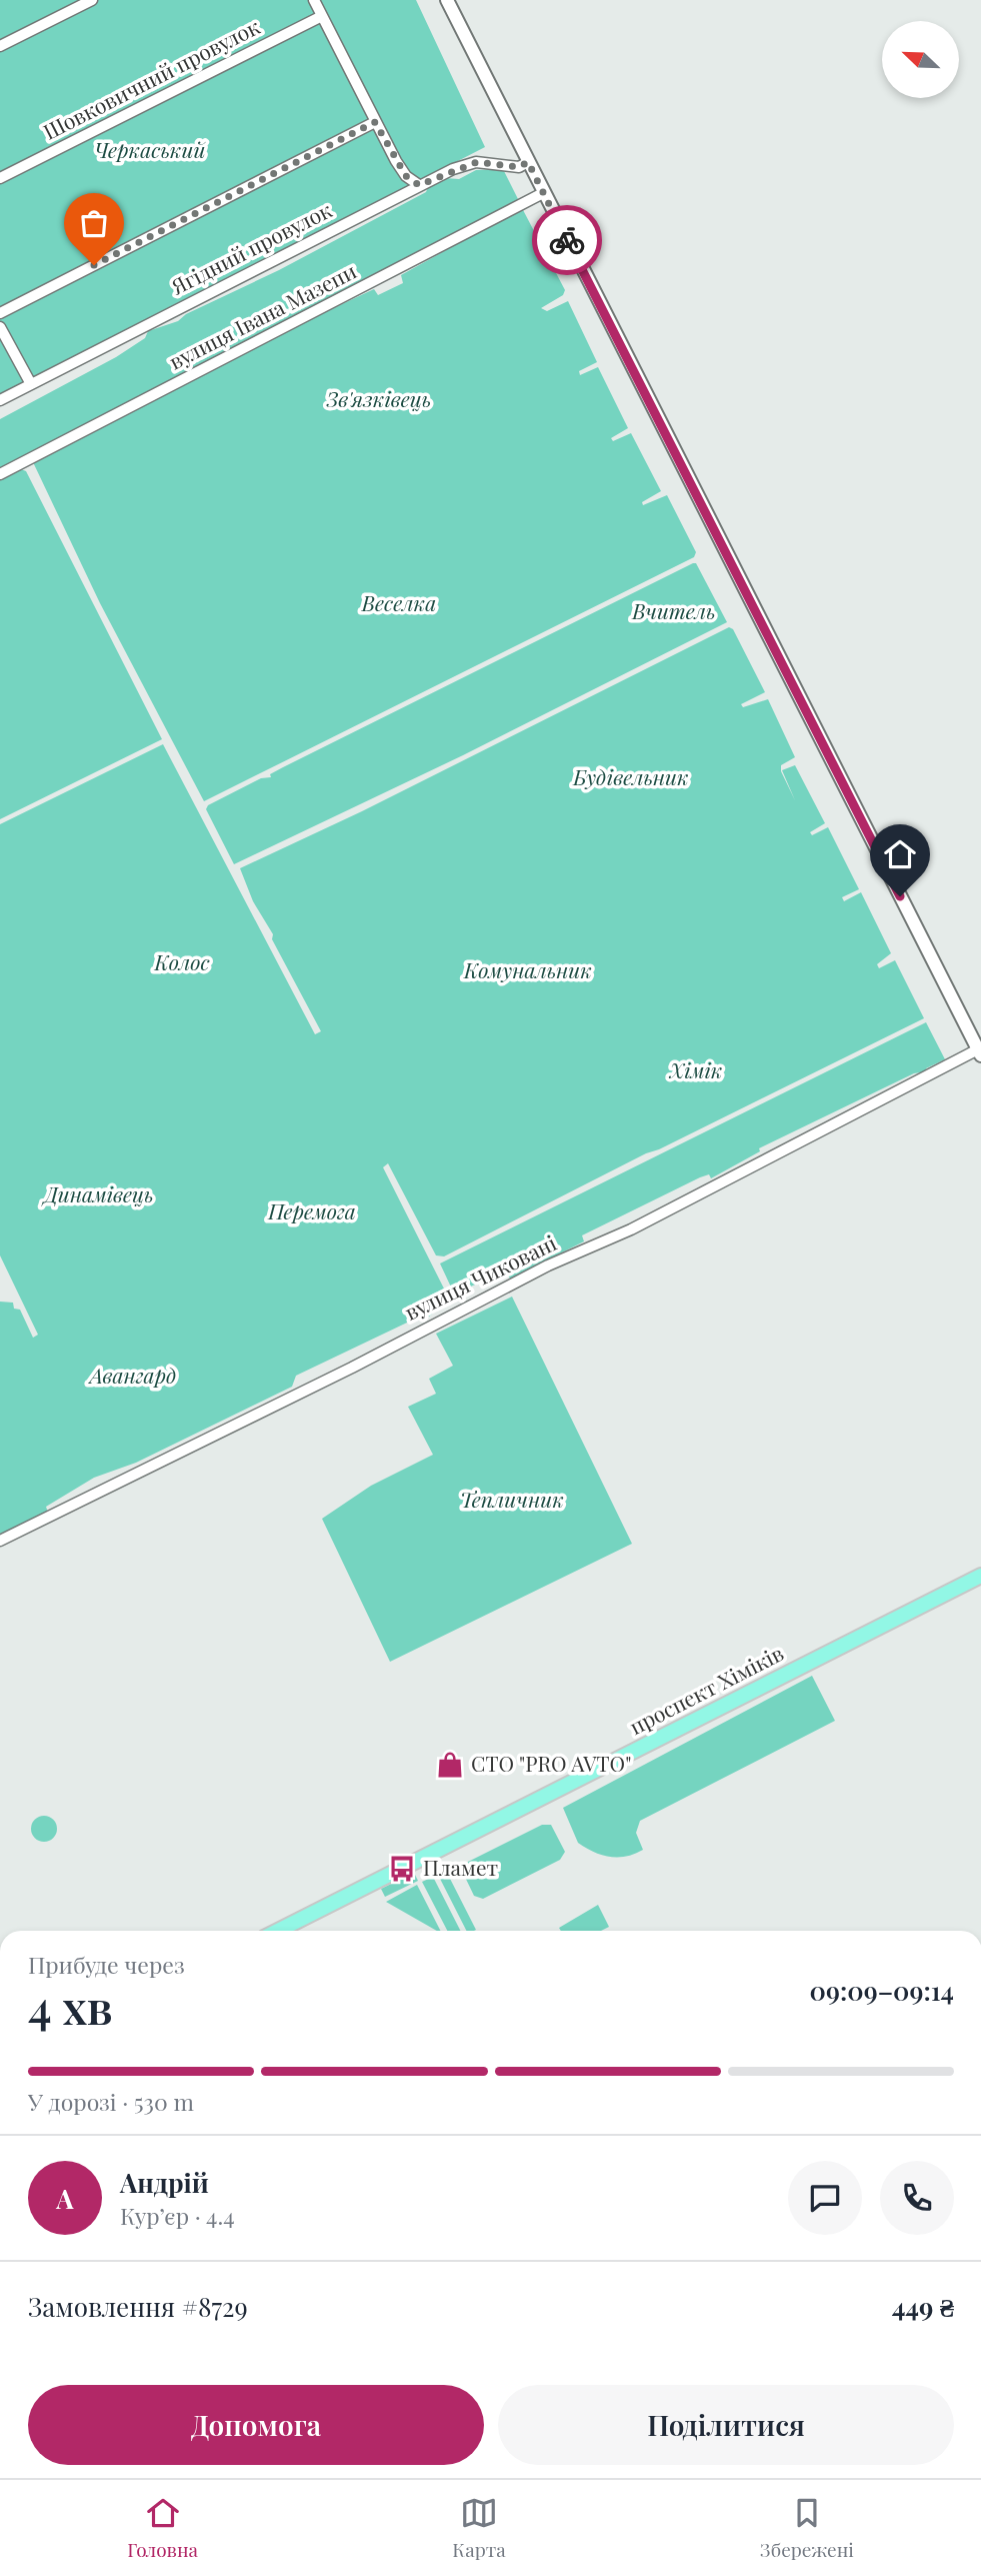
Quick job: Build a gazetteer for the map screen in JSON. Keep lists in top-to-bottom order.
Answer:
{
  "streets": {
    "main road": ["проспект Хіміків"],
    "street": [
      "Шовковичний провулок",
      "Ягідний провулок",
      "вулиця Івана Мазепи",
      "вулиця Чиковані"
    ]
  },
  "parks": [
    "Черкаський",
    "Зв'язківець",
    "Веселка",
    "Вчитель",
    "Будівельник",
    "Колос",
    "Комунальник",
    "Хімік",
    "Динамівець",
    "Перемога",
    "Авангард",
    "Тепличник"
  ],
  "places": {
    "shop": ["СТО \"PRO AVTO\""],
    "bus stop": ["Пламет"]
  },
  "north": "top left",
  "page": {
    "heading": ["4 хв", "Прибуде через", "09:09–09:14"],
    "panel": [
      "Андрій",
      "Кур’єр · 4.4",
      "Замовлення #8729",
      "449 ₴"
    ],
    "bar": "У дорозі · 530 m",
    "round": "А",
    "buttons": ["Допомога", "Поділитися"],
    "tabs": ["Головна", "Карта", "Збережені"]
  }
}
